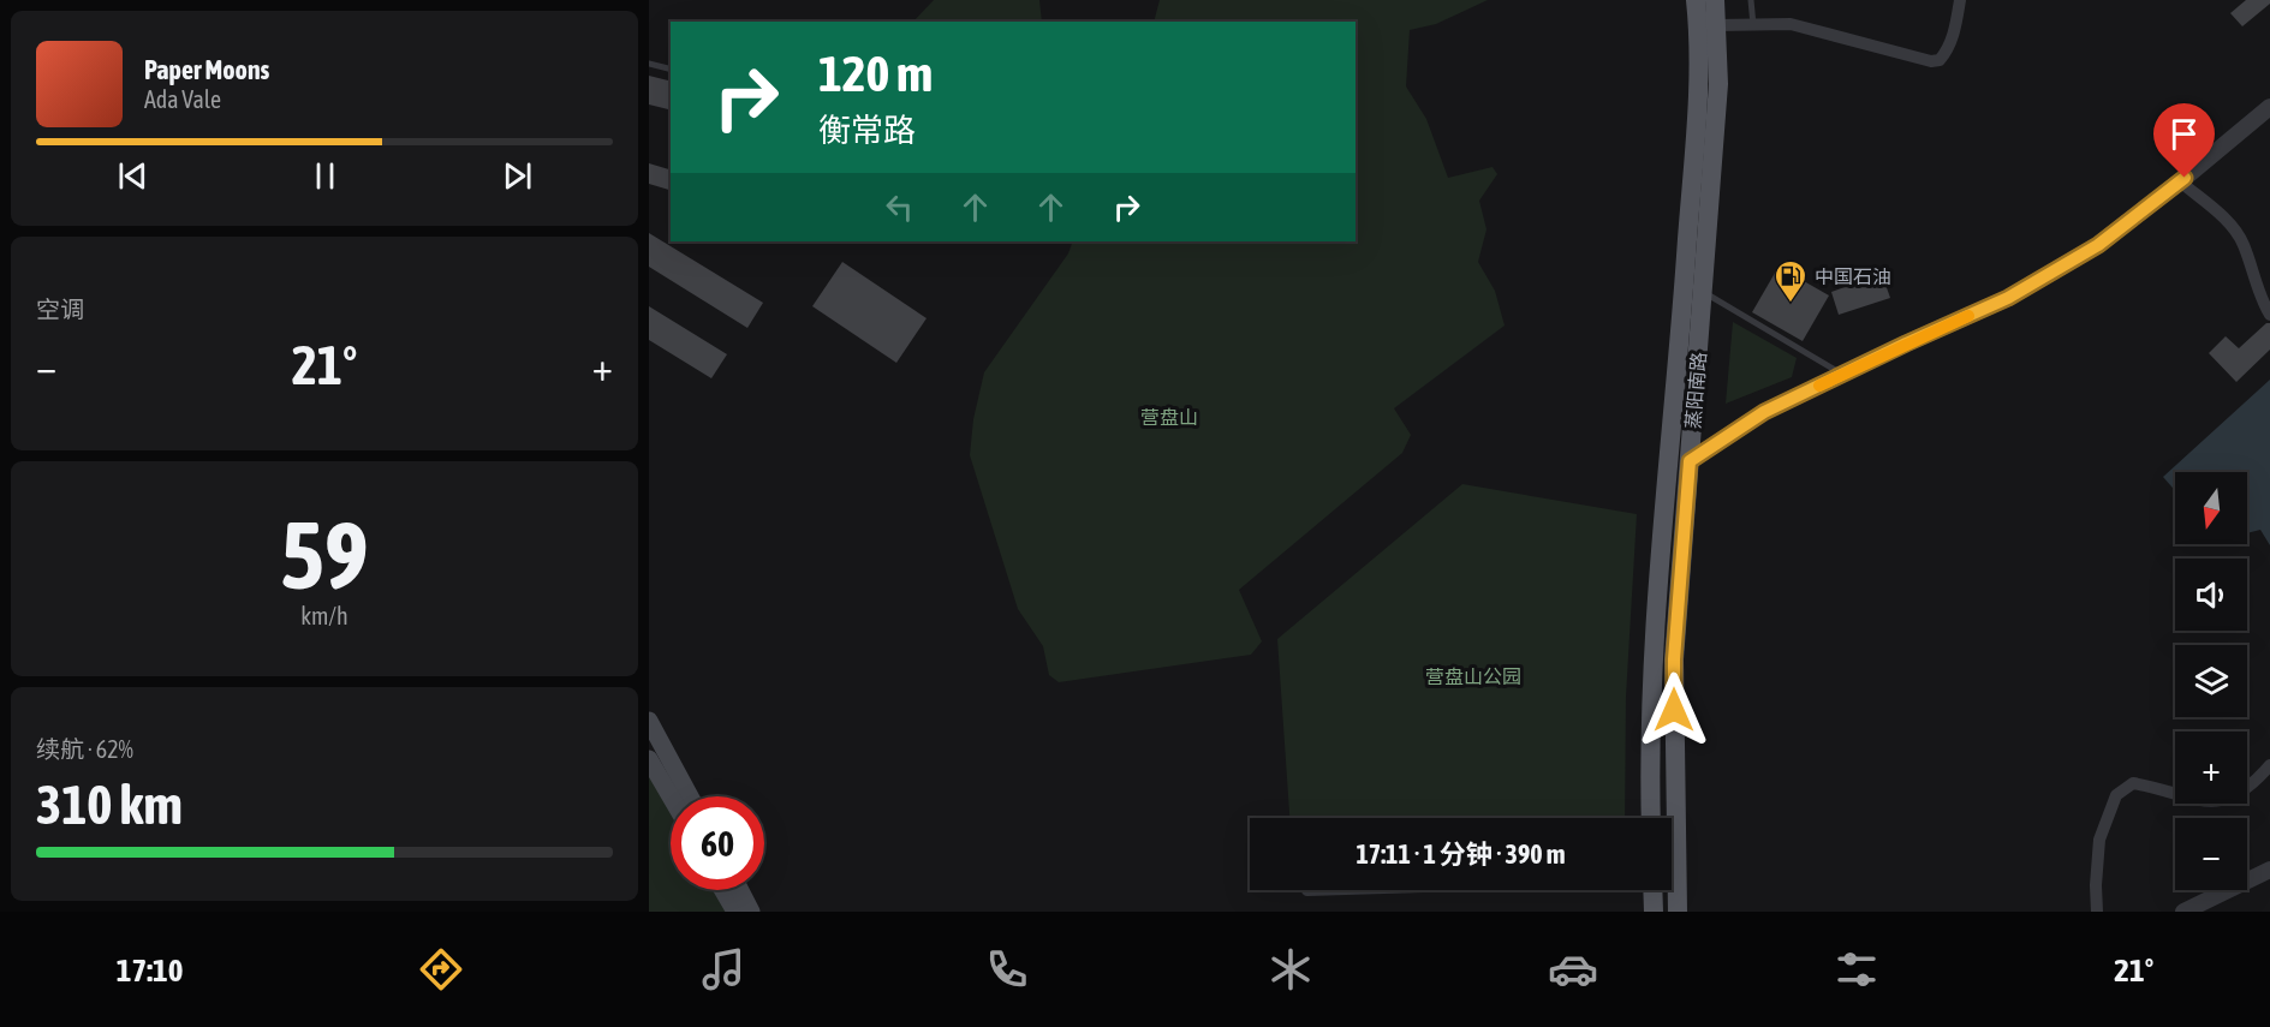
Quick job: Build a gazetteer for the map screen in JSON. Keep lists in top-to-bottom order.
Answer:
{
  "streets": {
    "main road": ["蒸阳南路"]
  },
  "parks": ["营盘山", "营盘山公园"],
  "places": {
    "fuel station": ["中国石油"]
  },
  "north": "bottom",
  "page": {
    "turn": ["120 m", "衡常路"],
    "song": ["Paper Moons", "Ada Vale"],
    "tile": [
      "空调",
      ["59", "km/h"],
      ["续航 · 62%", "310 km"]
    ],
    "heat": ["−", "21°", "+"],
    "map_buttons": ["+", "−"],
    "limit": "60",
    "trip": "17:11 · 1 分钟 · 390 m",
    "tabs": ["17:10", "21°"]
  }
}
